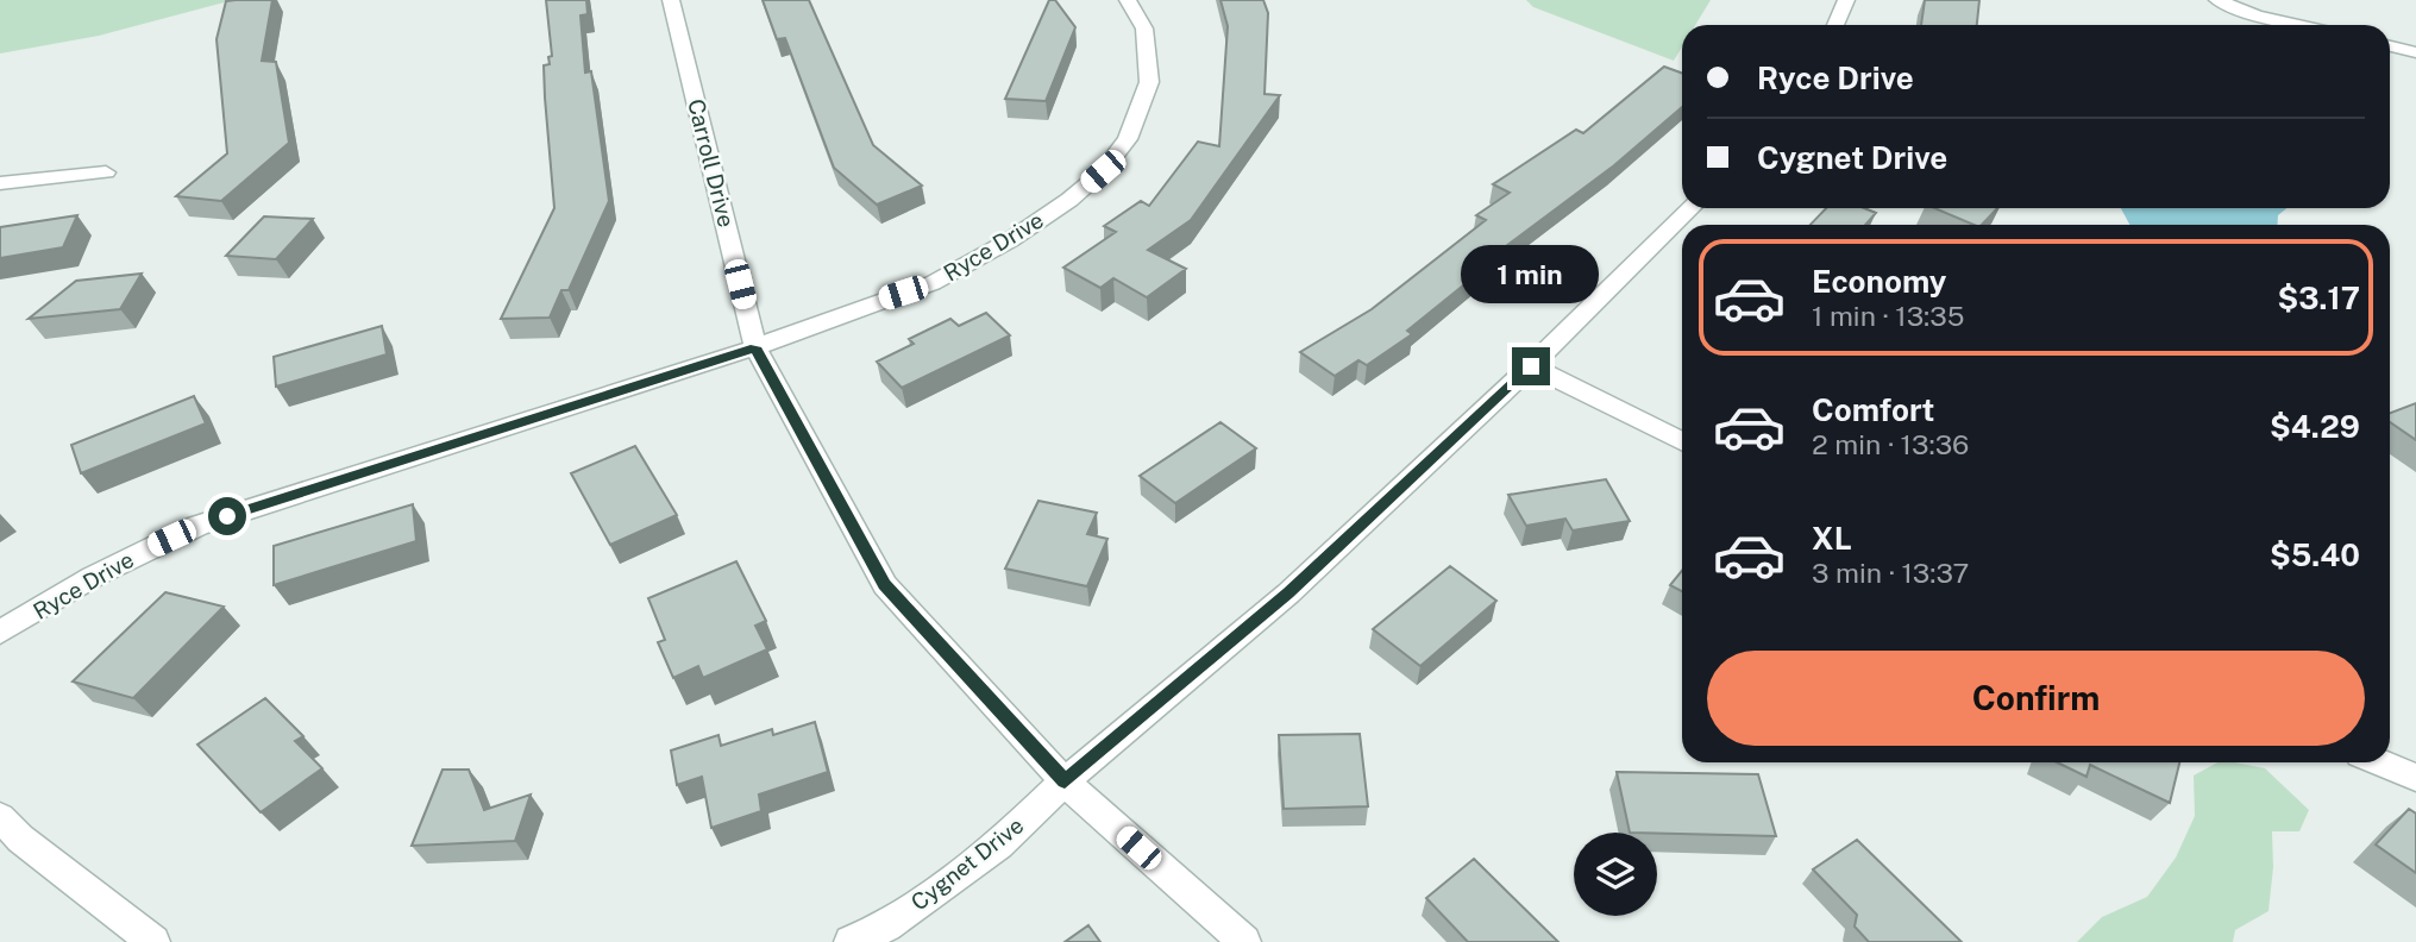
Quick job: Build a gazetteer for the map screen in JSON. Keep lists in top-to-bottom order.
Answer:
{
  "streets": {
    "street": ["Carroll Drive", "Ryce Drive", "Cygnet Drive"]
  },
  "crossings": [
    ["Carroll Drive", "Ryce Drive"],
    ["Carroll Drive", "Cygnet Drive"]
  ],
  "page": {
    "banner": ["Ryce Drive", "Cygnet Drive"],
    "list": [
      {
        "name": "Economy",
        "note": "1 min · 13:35",
        "value": "$3.17"
      },
      {
        "name": "Comfort",
        "note": "2 min · 13:36",
        "value": "$4.29"
      },
      {
        "name": "XL",
        "note": "3 min · 13:37",
        "value": "$5.40"
      }
    ],
    "bubble": "1 min",
    "buttons": "Confirm"
  }
}
